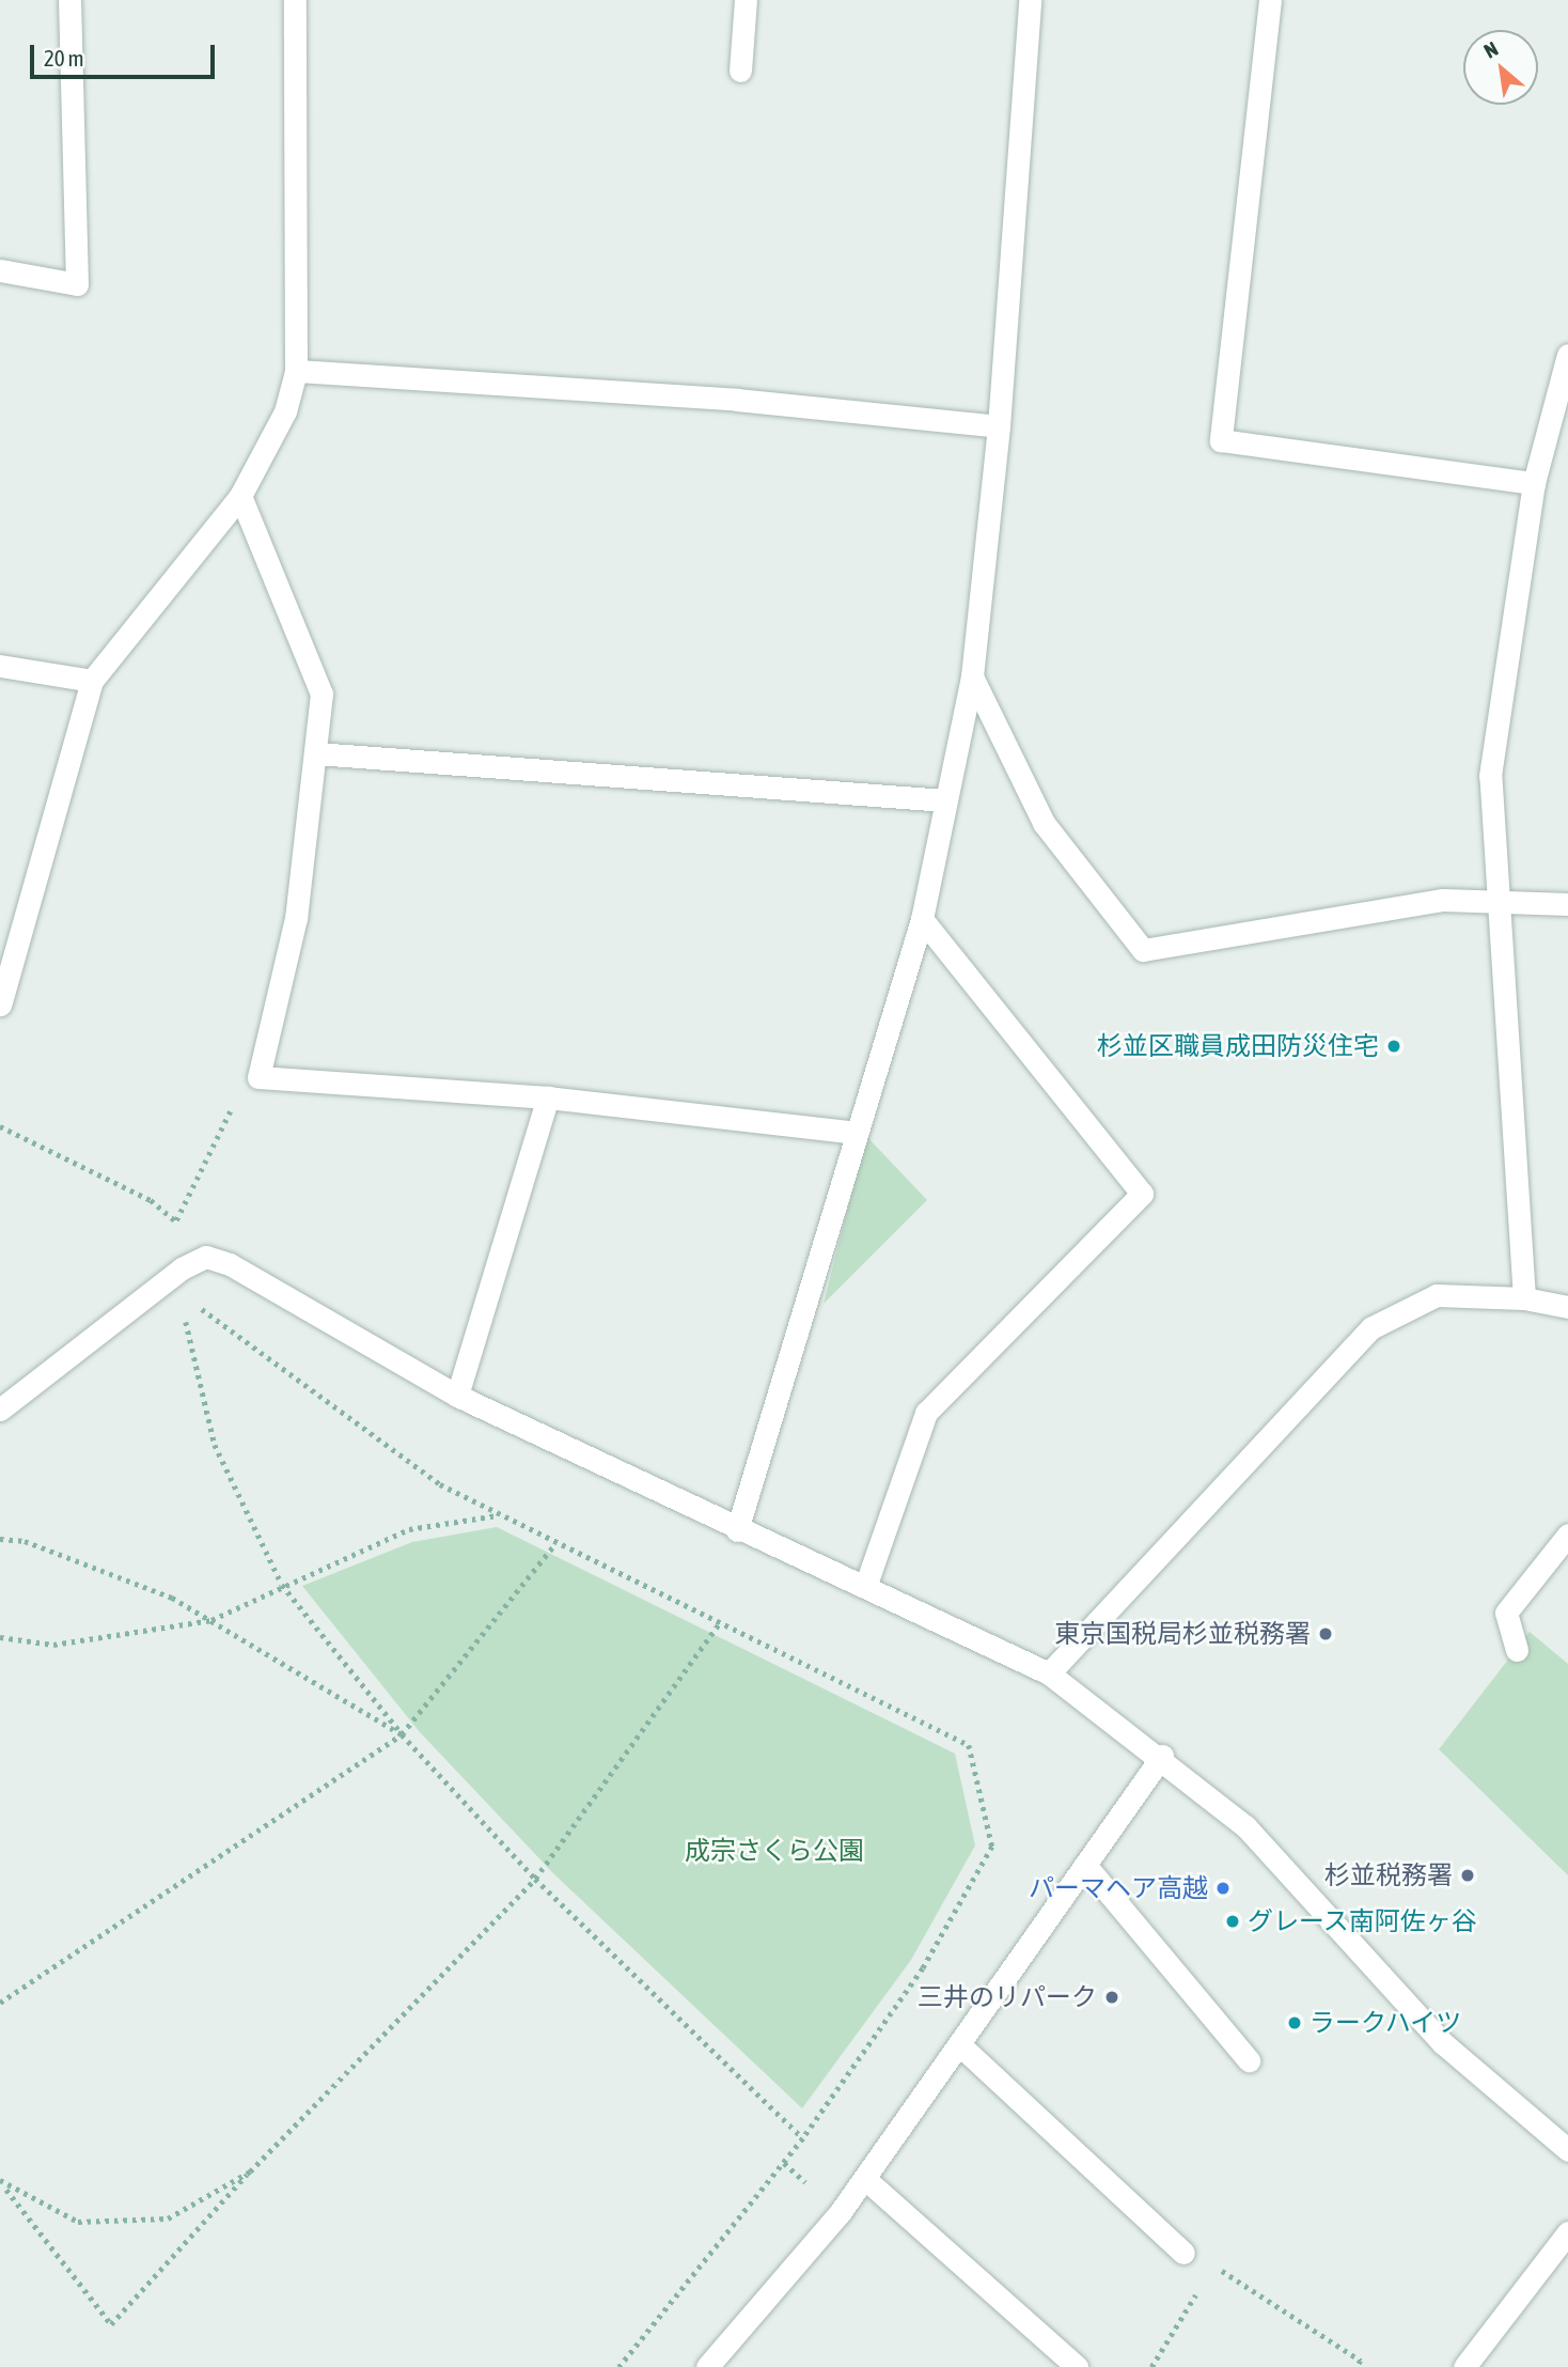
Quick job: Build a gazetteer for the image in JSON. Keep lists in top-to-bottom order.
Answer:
{
  "parks": ["成宗さくら公園"],
  "places": [
    "杉並区職員成田防災住宅",
    "東京国税局杉並税務署",
    "杉並税務署",
    "パーマヘア高越",
    "グレース南阿佐ヶ谷",
    "三井のリパーク",
    "ラークハイツ"
  ],
  "scale_bar": "20 m",
  "north": "top left"
}
